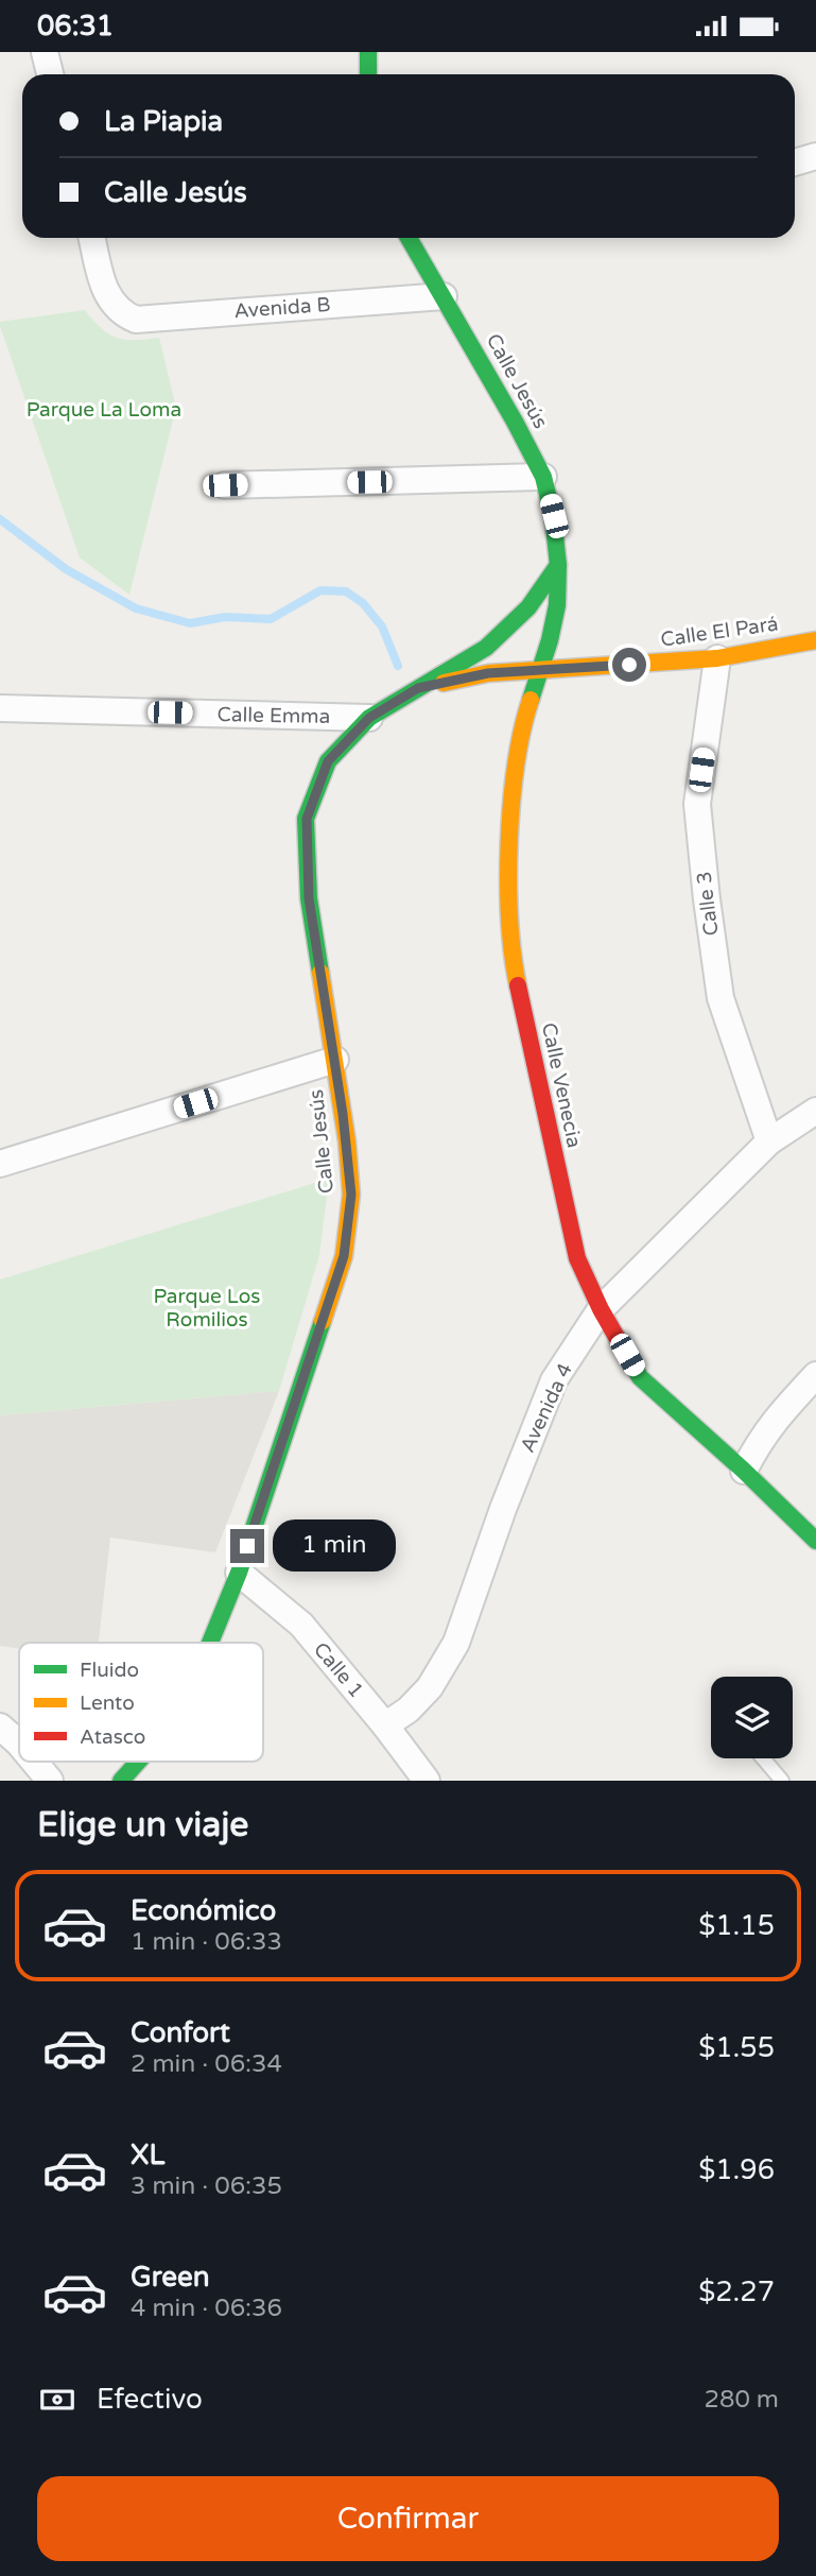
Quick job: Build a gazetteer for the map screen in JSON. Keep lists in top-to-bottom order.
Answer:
{
  "streets": {
    "street": [
      "Avenida B",
      "Calle Jesús",
      "Calle El Pará",
      "Calle Emma",
      "Calle 3",
      "Calle Venecia",
      "Avenida 4",
      "Calle 1"
    ]
  },
  "crossings": [
    ["Avenida B", "Calle Jesús"],
    ["Calle Jesús", "Calle El Pará"],
    ["Calle Jesús", "Calle Emma"],
    ["Calle Jesús", "Calle Venecia"],
    ["Calle Jesús", "Calle 1"],
    ["Calle El Pará", "Calle 3"],
    ["Calle El Pará", "Calle Venecia"],
    ["Calle 3", "Avenida 4"],
    ["Calle Venecia", "Avenida 4"],
    ["Avenida 4", "Calle 1"]
  ],
  "parks": ["Parque La Loma", "Parque Los Romilios"],
  "legend": ["Fluido", "Lento", "Atasco"],
  "page": {
    "status": "06:31",
    "banner": ["La Piapia", "Calle Jesús"],
    "bubble": "1 min",
    "heading": "Elige un viaje",
    "list": [
      {
        "name": "Económico",
        "note": "1 min · 06:33",
        "value": "$1.15"
      },
      {
        "name": "Confort",
        "note": "2 min · 06:34",
        "value": "$1.55"
      },
      {
        "name": "XL",
        "note": "3 min · 06:35",
        "value": "$1.96"
      },
      {
        "name": "Green",
        "note": "4 min · 06:36",
        "value": "$2.27"
      }
    ],
    "pay": ["Efectivo", "280 m"],
    "buttons": "Confirmar"
  }
}
